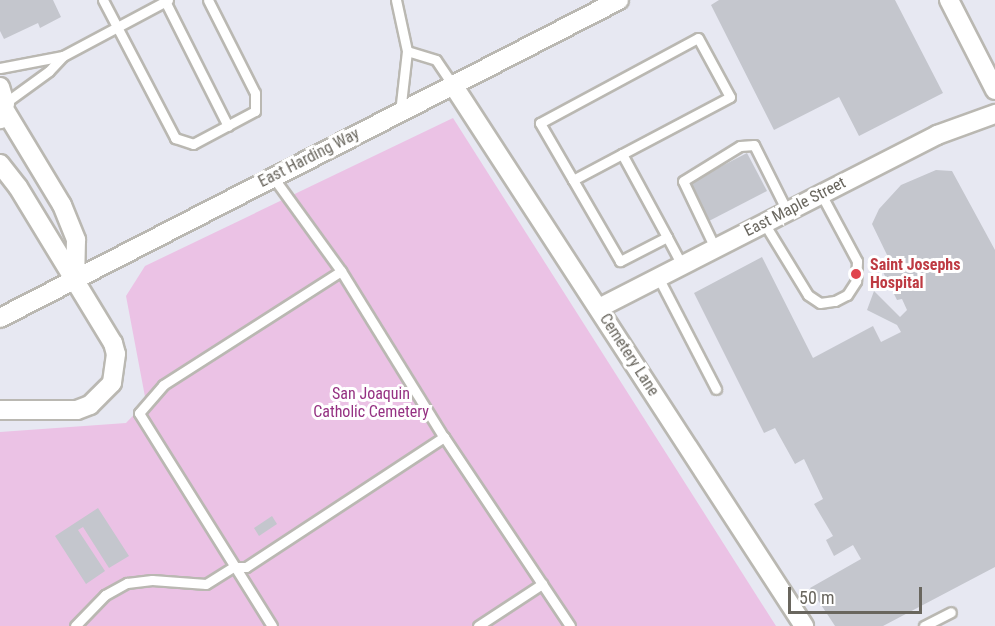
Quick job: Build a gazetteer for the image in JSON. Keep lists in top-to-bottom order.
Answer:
{
  "streets": {
    "street": ["East Harding Way", "East Maple Street", "Cemetery Lane"]
  },
  "crossings": [
    ["East Harding Way", "Cemetery Lane"],
    ["East Maple Street", "Cemetery Lane"]
  ],
  "parks": ["San Joaquin Catholic Cemetery"],
  "places": ["Saint Josephs Hospital"],
  "scale_bar": "50 m"
}
